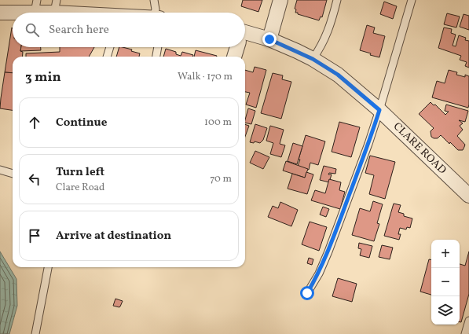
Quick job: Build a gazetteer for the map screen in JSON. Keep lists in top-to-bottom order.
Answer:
{
  "streets": {
    "street": ["CLARE ROAD"]
  },
  "page": {
    "search": "Search here",
    "heading": ["3 min", "Walk · 170 m"],
    "list": [
      ["Continue", "100 m"],
      ["Turn left", "Clare Road", "70 m"],
      "Arrive at destination"
    ],
    "map_buttons": ["+", "−"]
  }
}
